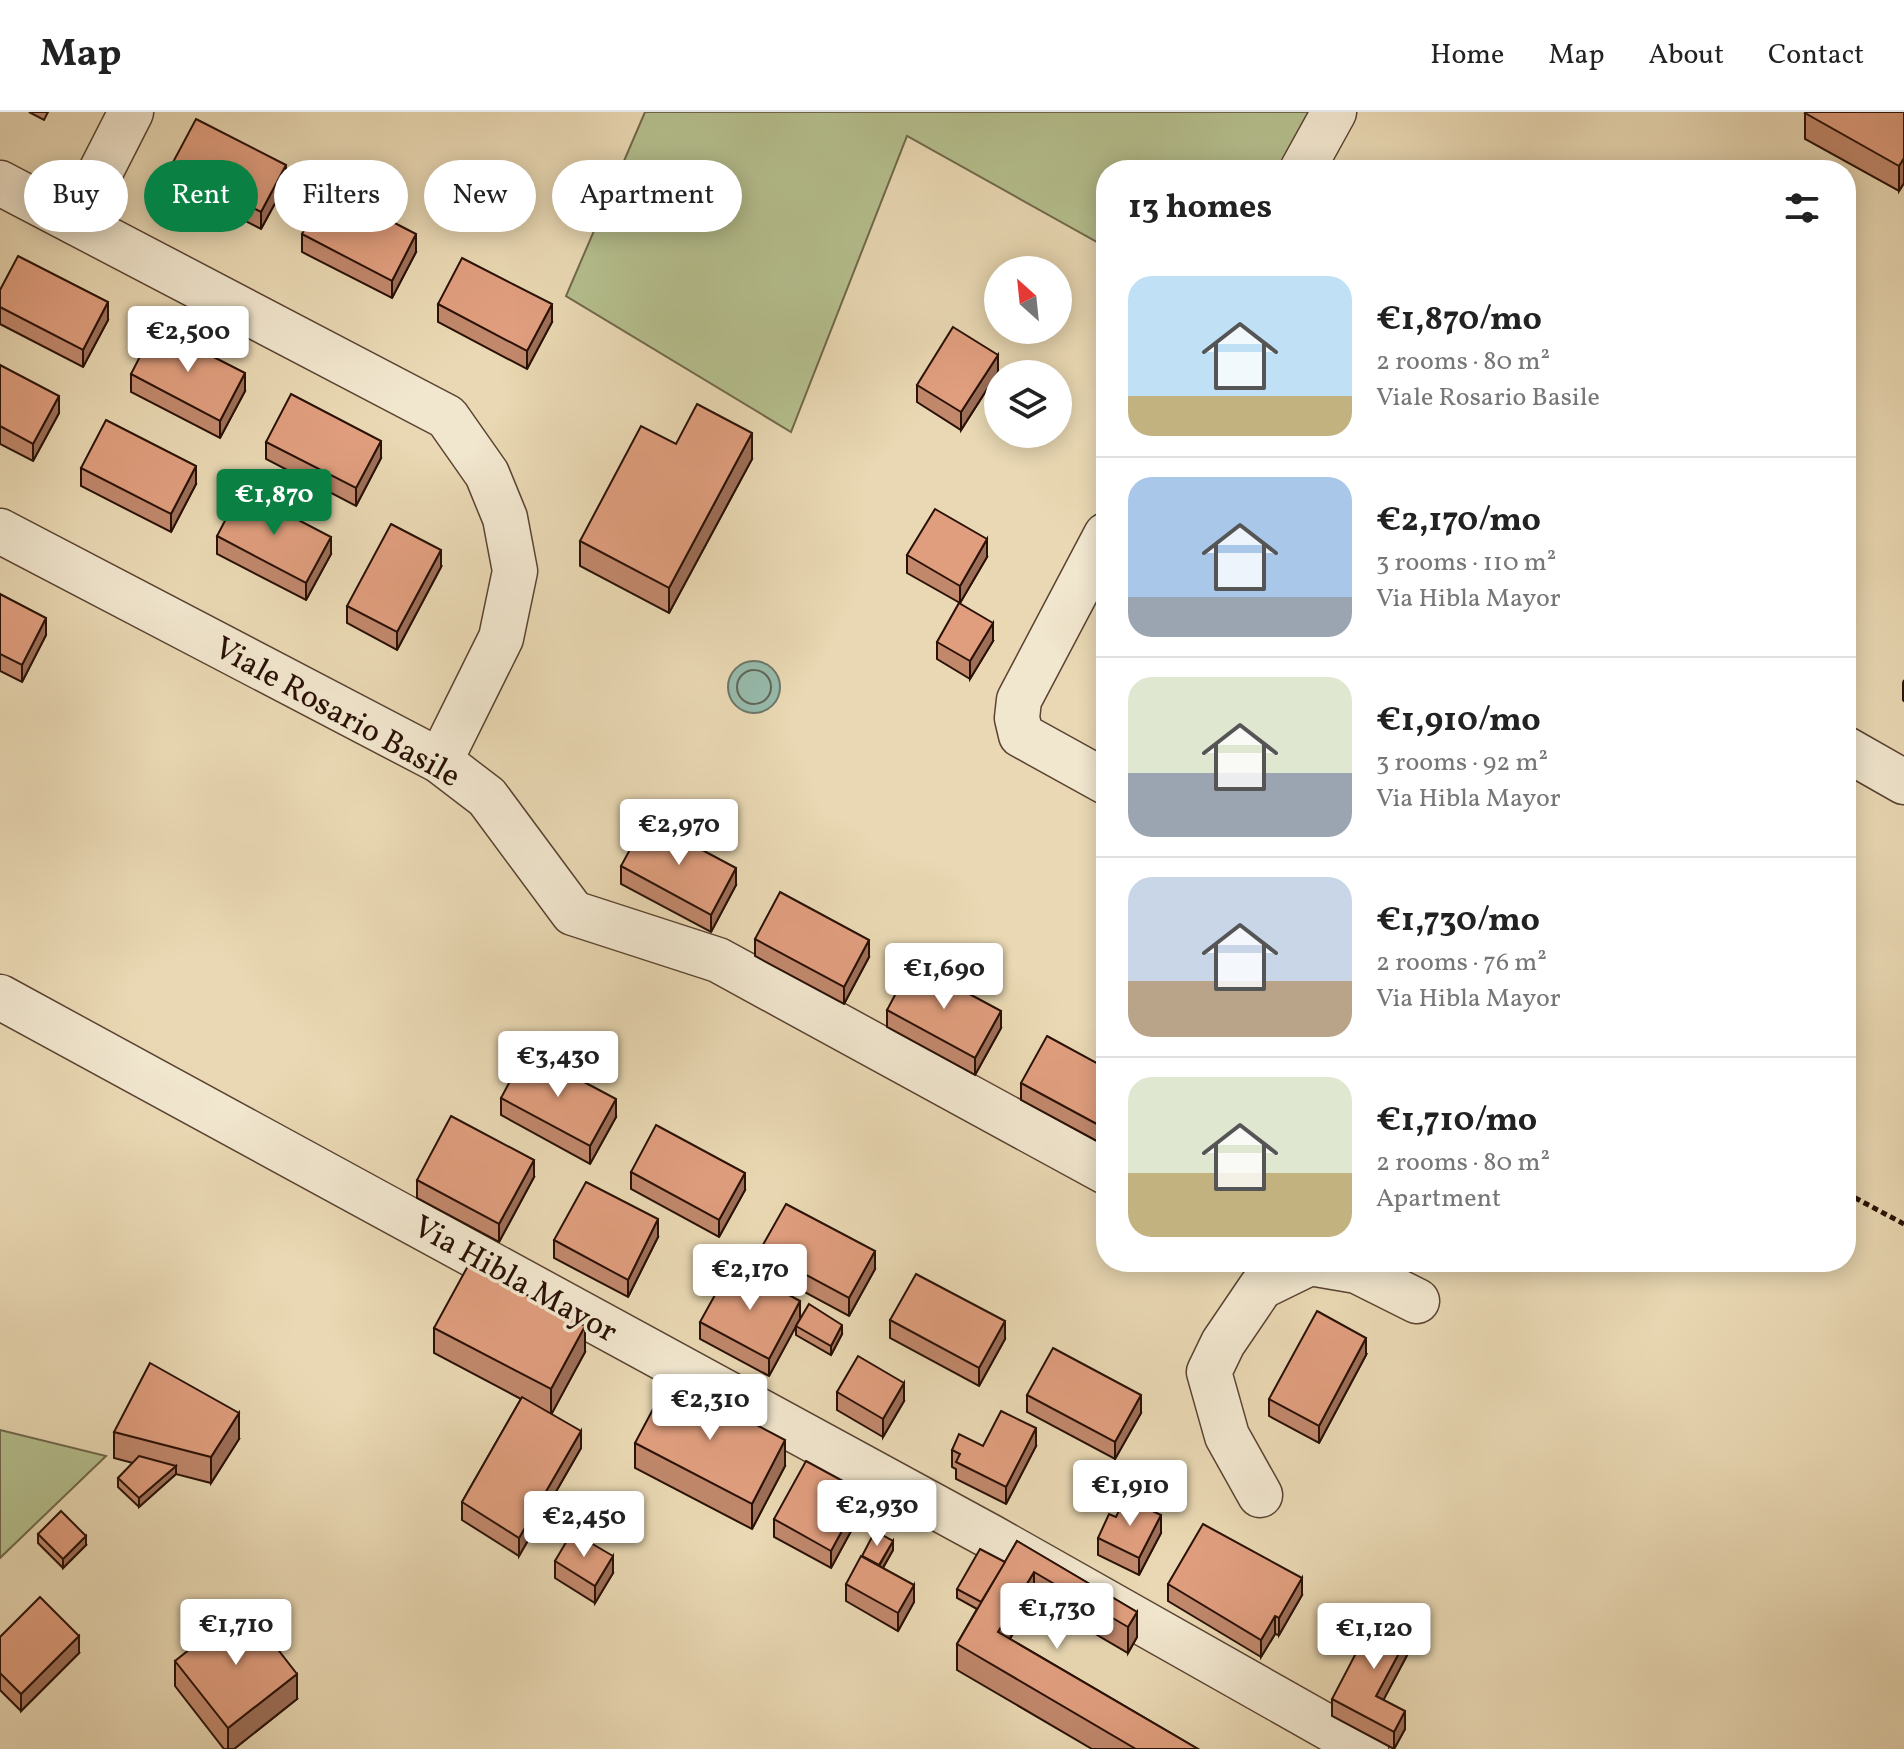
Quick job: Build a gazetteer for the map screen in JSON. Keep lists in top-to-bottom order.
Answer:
{
  "streets": {
    "street": ["Viale Rosario Basile", "Via Hibla Mayor"]
  },
  "north": "top left",
  "page": {
    "header": "Map",
    "nav": [
      "Home",
      "Map",
      "About",
      "Contact"
    ],
    "chip": [
      "Buy",
      "Rent",
      "Filters",
      "New",
      "Apartment"
    ],
    "heading": "13 homes",
    "list": [
      {
        "name": "€1,870/mo",
        "note": "2 rooms · 80 m² · Viale Rosario Basile"
      },
      {
        "name": "€2,170/mo",
        "note": "3 rooms · 110 m² · Via Hibla Mayor"
      },
      {
        "name": "€1,910/mo",
        "note": "3 rooms · 92 m² · Via Hibla Mayor"
      },
      {
        "name": "€1,730/mo",
        "note": "2 rooms · 76 m² · Via Hibla Mayor"
      },
      {
        "name": "€1,710/mo",
        "note": "2 rooms · 80 m² · Apartment"
      }
    ],
    "price": [
      "€2,500",
      "€1,870",
      "€2,970",
      "€1,690",
      "€3,430",
      "€2,170",
      "€2,310",
      "€1,910",
      "€2,930",
      "€2,450",
      "€1,730",
      "€1,710",
      "€1,120"
    ]
  }
}
